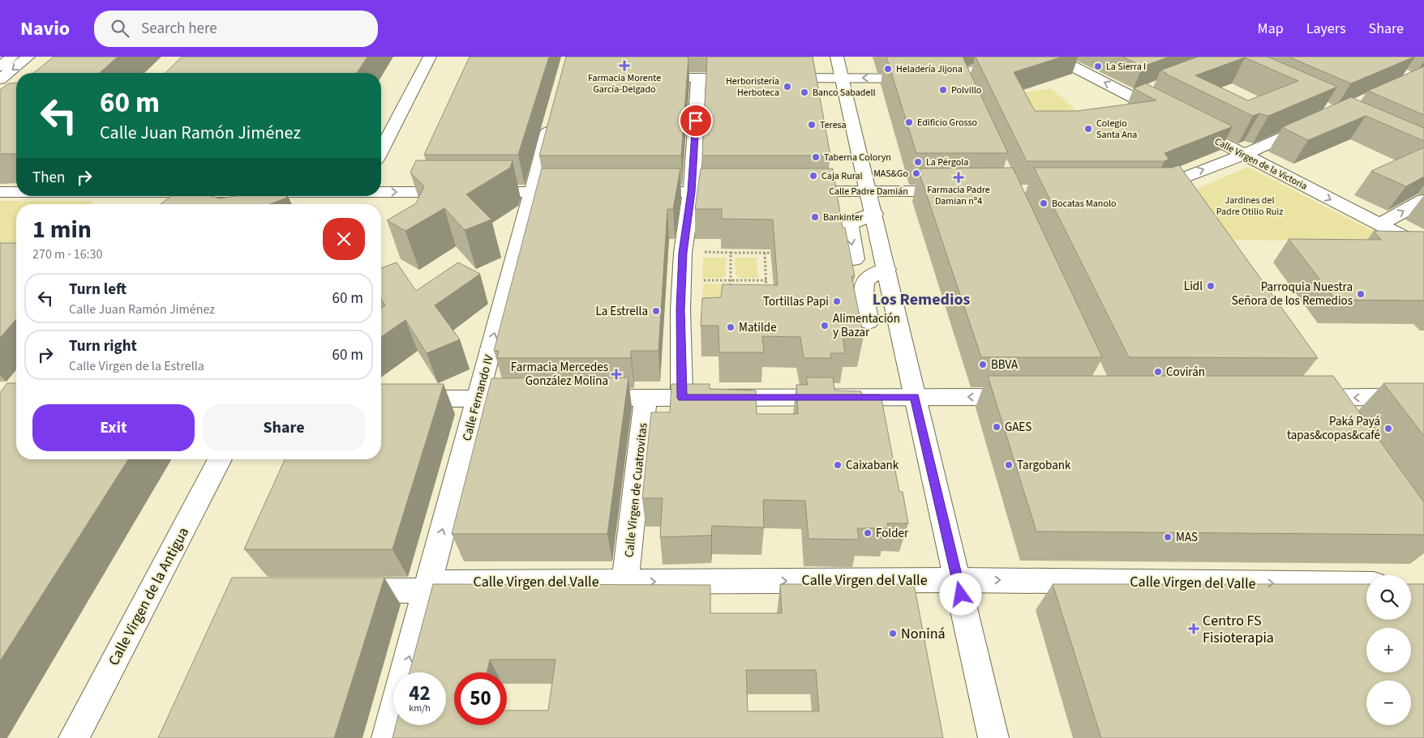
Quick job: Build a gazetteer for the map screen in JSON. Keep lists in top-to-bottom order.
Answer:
{
  "streets": {
    "street": [
      "Calle Virgen de la Victoria",
      "Calle Padre Damián",
      "Calle Fernando IV",
      "Calle Virgen de Cuatrovitas",
      "Calle Virgen del Valle",
      "Calle Virgen de la Antigua"
    ]
  },
  "crossings": [
    ["Calle Fernando IV", "Calle Virgen del Valle"],
    ["Calle Virgen de Cuatrovitas", "Calle Virgen del Valle"]
  ],
  "one_way": ["Calle Fernando IV"],
  "districts": ["Los Remedios"],
  "parks": ["Jardines del Padre Otilio Ruiz"],
  "places": {
    "health": [
      "Farmacia Morente García-Delgado",
      "Farmacia Padre Damian nº4",
      "Farmacia Mercedes González Molina",
      "Centro FS Fisioterapia"
    ],
    "other": [
      "La Sierra I",
      "Heladería Jijona",
      "Herboristería Herboteca",
      "Polvillo",
      "Banco Sabadell",
      "Edificio Grosso",
      "Teresa",
      "Colegio Santa Ana",
      "Taberna Coloryn",
      "La Pérgola",
      "MAS&Go",
      "Caja Rural",
      "Bocatas Manolo",
      "Bankinter",
      "Lidl",
      "Parroquia Nuestra Señora de los Remedios",
      "Tortillas Papi",
      "La Estrella",
      "Alimentación y Bazar",
      "Matilde",
      "BBVA",
      "Covirán",
      "GAES",
      "Paká Payá tapas&copas&café",
      "Caixabank",
      "Targobank",
      "Folder",
      "MAS",
      "Noniná"
    ]
  },
  "page": {
    "header": "Navio",
    "search": "Search here",
    "nav": ["Map", "Layers", "Share"],
    "turn": ["60 m", "Calle Juan Ramón Jiménez"],
    "then": "Then",
    "heading": ["1 min", "270 m · 16:30"],
    "list": [
      {
        "name": "Turn left",
        "note": "Calle Juan Ramón Jiménez",
        "value": "60 m"
      },
      {
        "name": "Turn right",
        "note": "Calle Virgen de la Estrella",
        "value": "60 m"
      }
    ],
    "buttons": ["Exit", "Share"],
    "map_buttons": ["+", "−"],
    "speed": "42 km/h",
    "limit": "50"
  }
}
